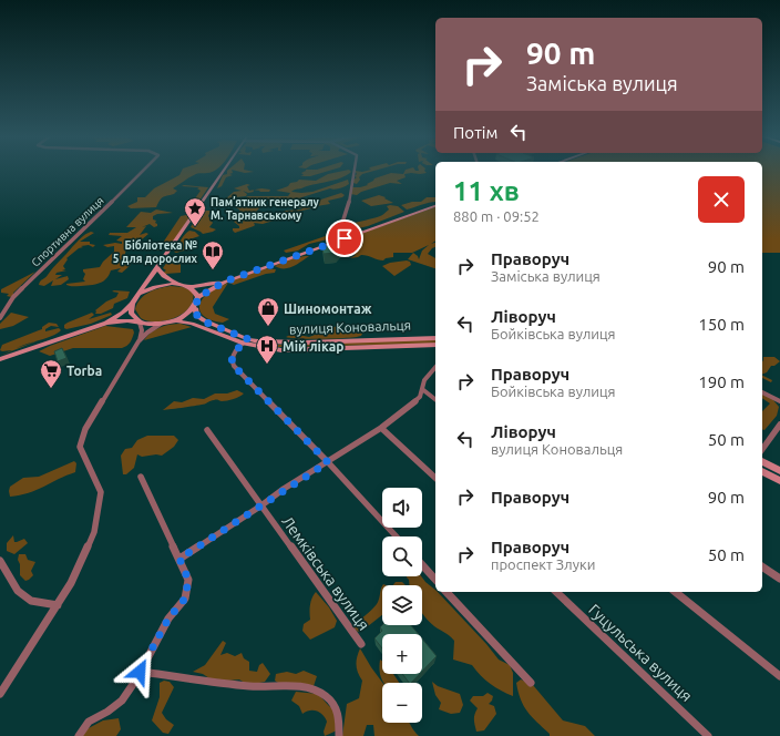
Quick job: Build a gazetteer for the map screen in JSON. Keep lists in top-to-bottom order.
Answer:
{
  "streets": {
    "main road": ["вулиця Коновальця"],
    "street": ["Спортивна вулиця", "Лемківська вулиця", "Гуцульська вулиця"]
  },
  "places": {
    "place": ["Пам’ятник генералу М. Тарнавському"],
    "library": ["Бібліотека № 5 для дорослих"],
    "shop": ["Шиномонтаж"],
    "hospital": ["Мій лікар"],
    "supermarket": ["Torba"]
  },
  "page": {
    "turn": ["90 m", "Заміська вулиця"],
    "then": "Потім",
    "heading": ["11 хв", "880 m · 09:52"],
    "list": [
      {
        "name": "Праворуч",
        "note": "Заміська вулиця",
        "value": "90 m"
      },
      {
        "name": "Ліворуч",
        "note": "Бойківська вулиця",
        "value": "150 m"
      },
      {
        "name": "Праворуч",
        "note": "Бойківська вулиця",
        "value": "190 m"
      },
      {
        "name": "Ліворуч",
        "note": "вулиця Коновальця",
        "value": "50 m"
      },
      {
        "name": "Праворуч",
        "value": "90 m"
      },
      {
        "name": "Праворуч",
        "note": "проспект Злуки",
        "value": "50 m"
      }
    ],
    "map_buttons": ["+", "−"]
  }
}
